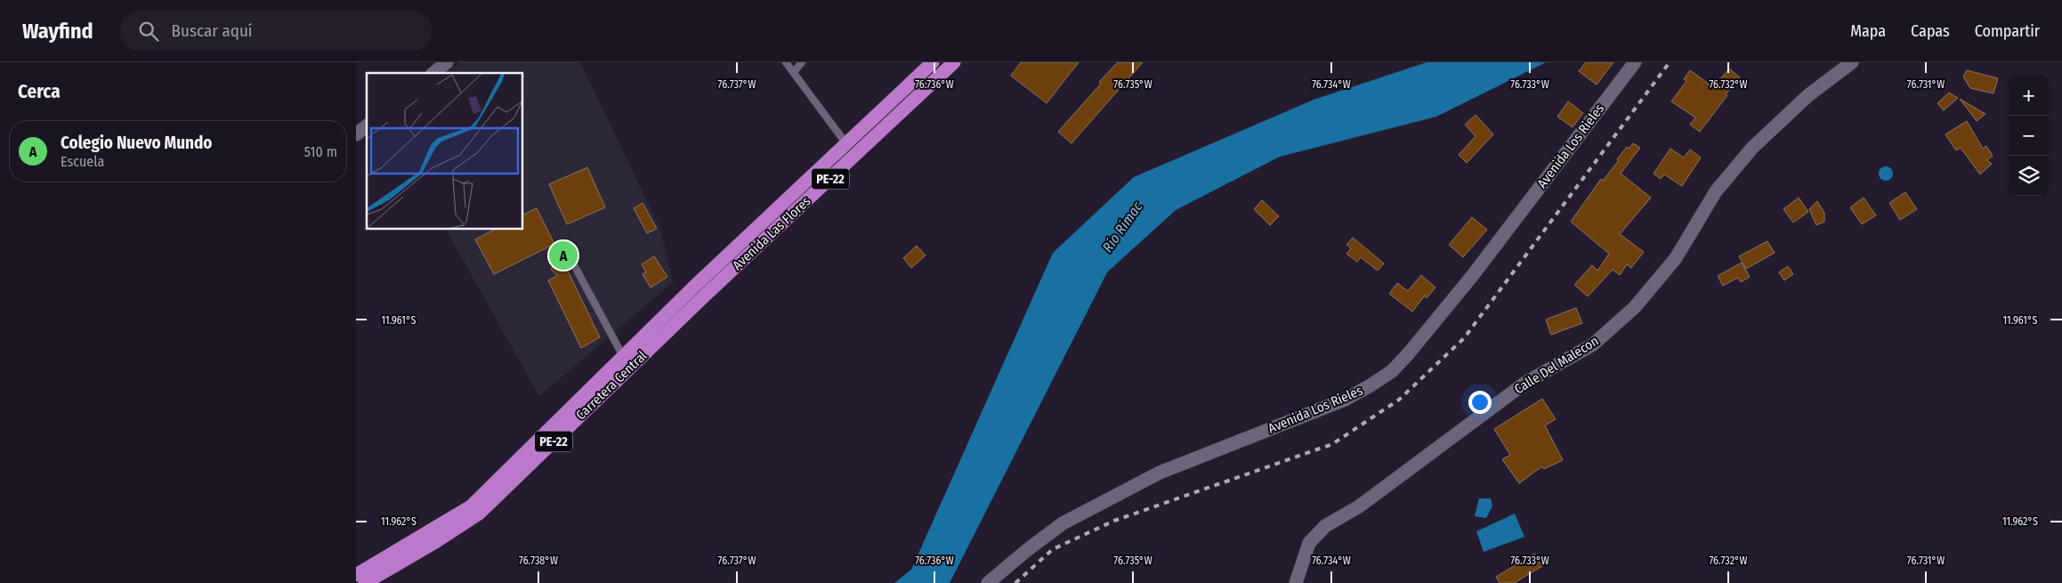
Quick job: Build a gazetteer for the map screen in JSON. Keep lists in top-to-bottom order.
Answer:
{
  "streets": {
    "highway": ["PE-22", "Avenida Las Flores", "Carretera Central"],
    "street": ["Avenida Los Rieles", "Calle Del Malecon"]
  },
  "crossings": [
    ["Avenida Las Flores", "Carretera Central"]
  ],
  "water": ["Río Rímac"],
  "page": {
    "header": "Wayfind",
    "search": "Buscar aquí",
    "nav": ["Mapa", "Capas", "Compartir"],
    "heading": "Cerca",
    "map_buttons": ["+", "−"],
    "list": [
      {
        "mark": "A",
        "name": "Colegio Nuevo Mundo",
        "note": "Escuela",
        "value": "510 m"
      }
    ],
    "pins": "A"
  },
  "coordinates": [
    "76.737°W",
    "76.736°W",
    "76.735°W",
    "76.734°W",
    "76.733°W",
    "76.732°W",
    "76.731°W",
    "11.961°S",
    "11.962°S",
    "76.738°W"
  ]
}
